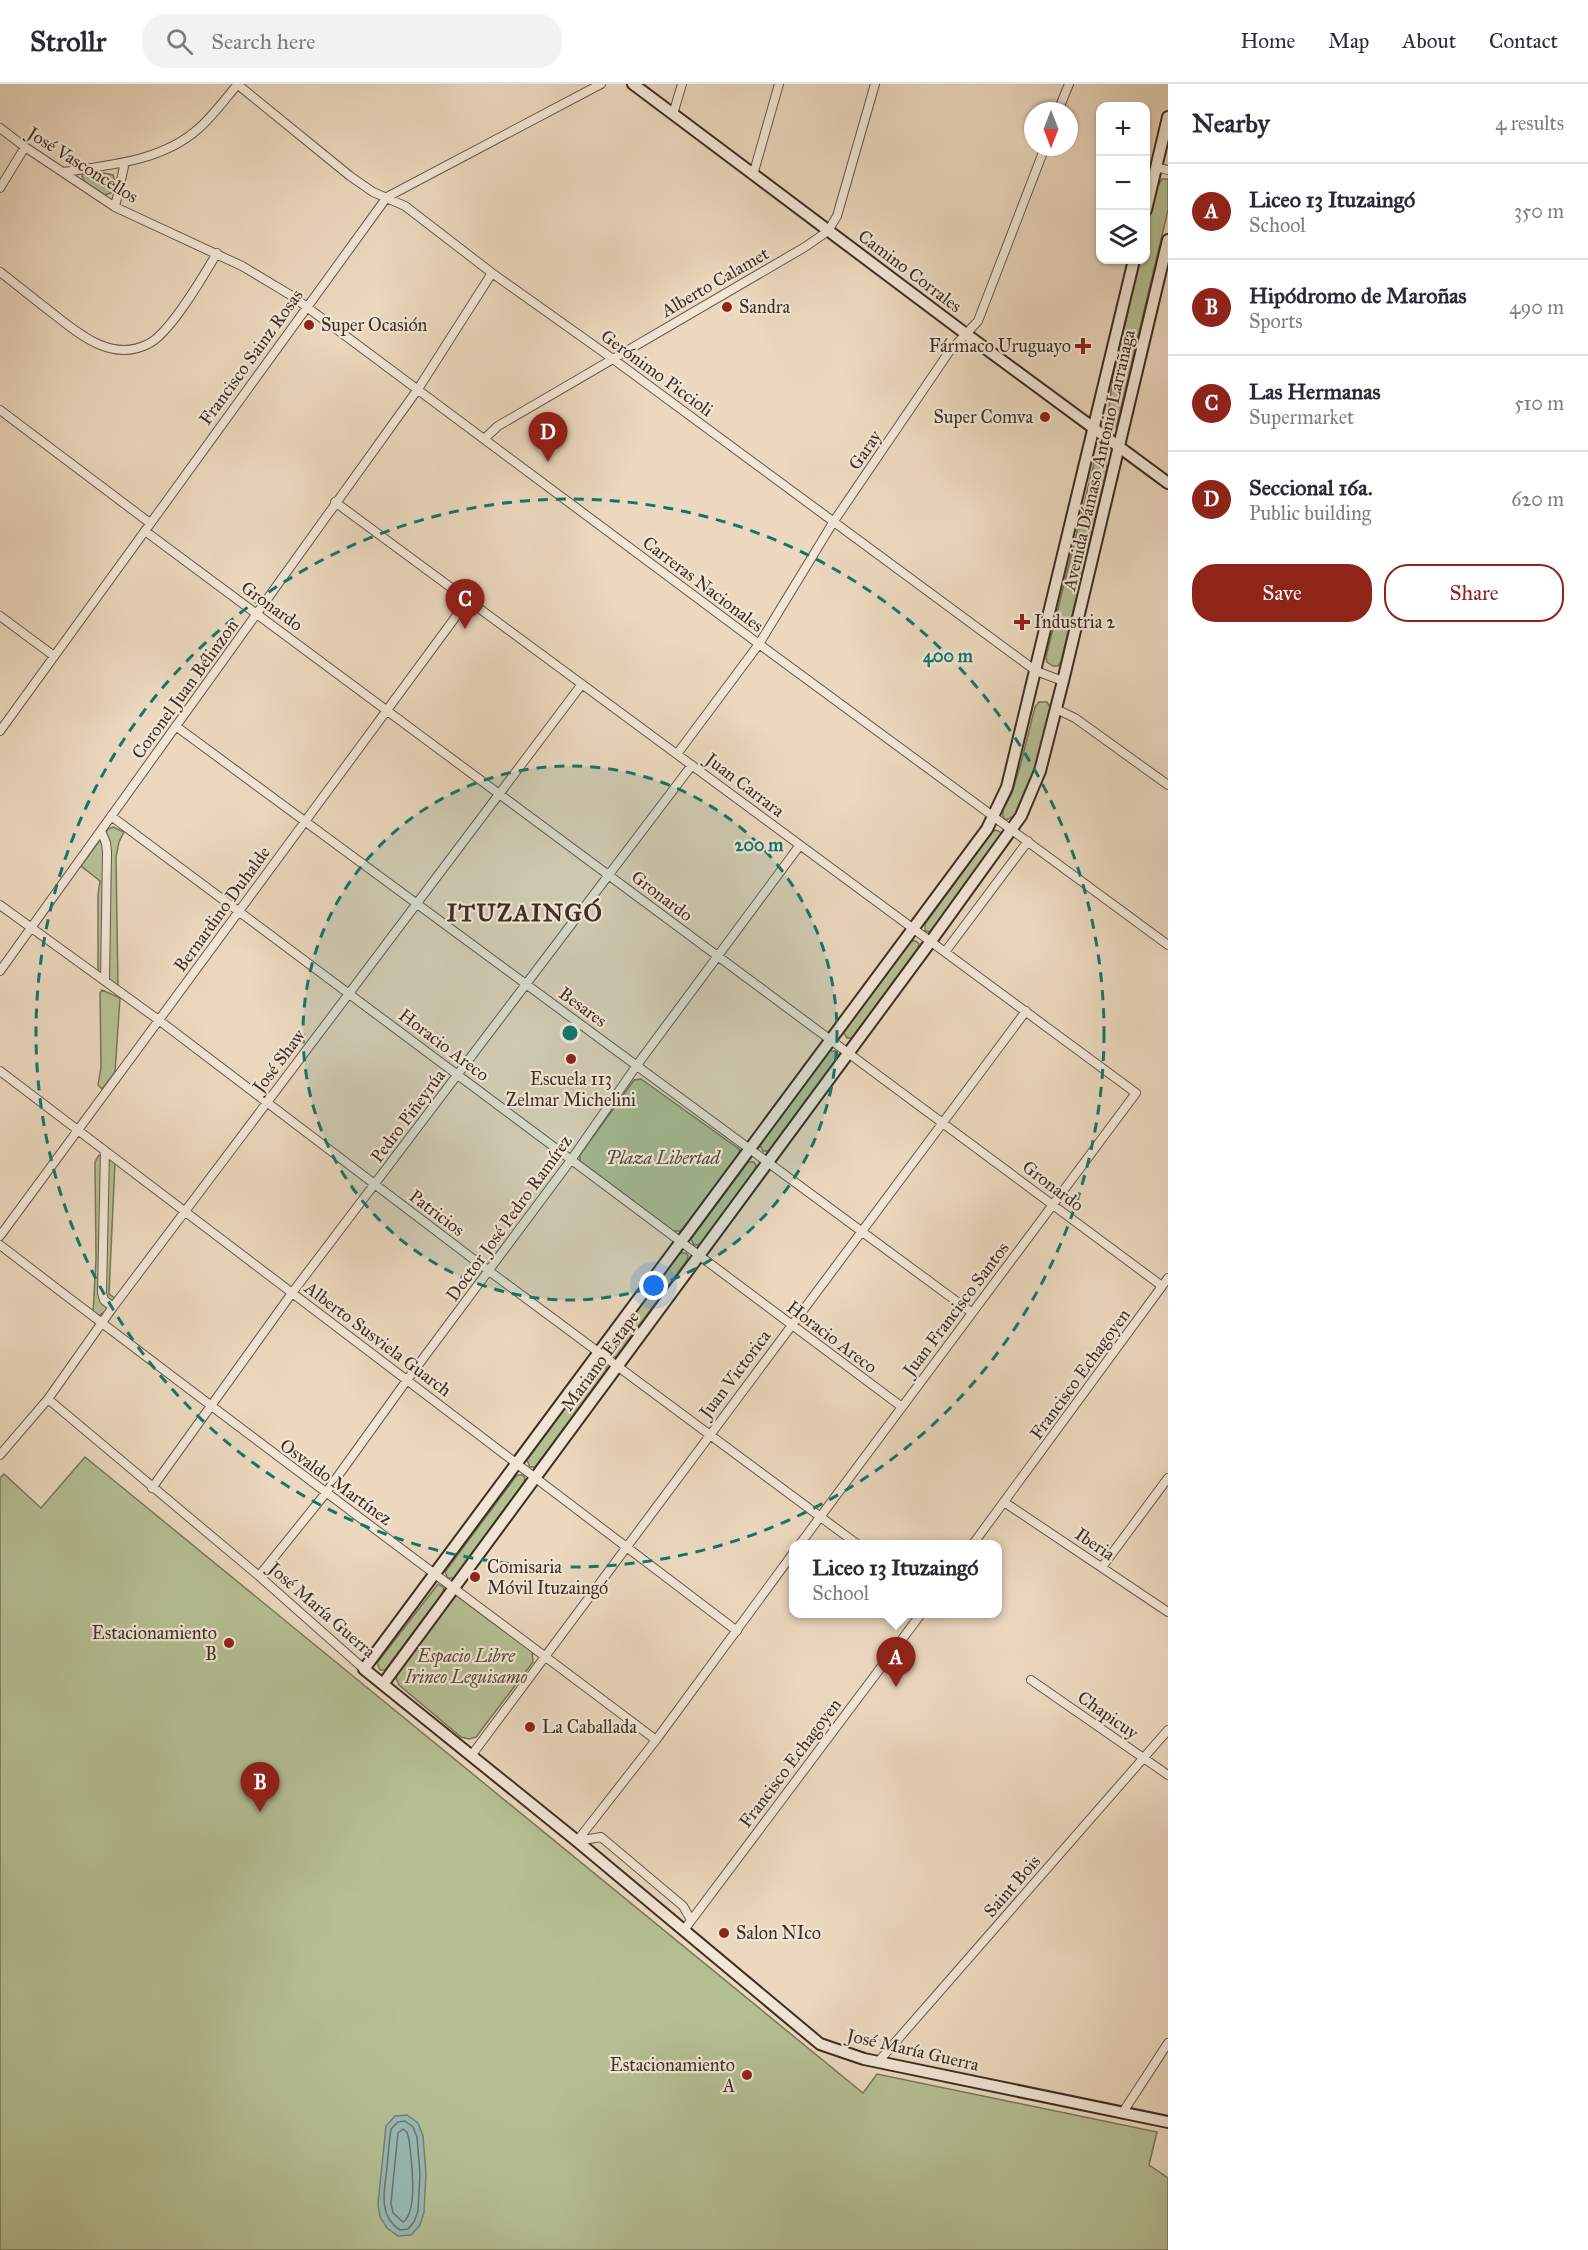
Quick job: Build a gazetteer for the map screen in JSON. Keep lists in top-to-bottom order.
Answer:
{
  "streets": {
    "street": [
      "José Vasconcellos",
      "Camino Corrales",
      "Alberto Calamet",
      "Francisco Sainz Rosas",
      "Gerónimo Piccioli",
      "Garay",
      "Avenida Dámaso Antonio Larrañaga",
      "Carreras Nacionales",
      "Gronardo",
      "Coronel Juan Bélinzon",
      "Juan Carrara",
      "Bernardino Duhalde",
      "Besares",
      "Horacio Areco",
      "José Shaw",
      "Pedro Piñeyrúa",
      "Patricios",
      "Doctor José Pedro Ramírez",
      "Juan Francisco Santos",
      "Alberto Susviela Guarch",
      "Mariano Estape",
      "Juan Victorica",
      "Francisco Echagoyen",
      "Osvaldo Martínez",
      "Iberia",
      "José María Guerra",
      "Chapicuy",
      "Saint Bois"
    ]
  },
  "crossings": [
    ["José Vasconcellos", "Carreras Nacionales"],
    ["Camino Corrales", "Alberto Calamet"],
    ["Camino Corrales", "Garay"],
    ["Camino Corrales", "Avenida Dámaso Antonio Larrañaga"],
    ["Alberto Calamet", "Gerónimo Piccioli"],
    ["Alberto Calamet", "Carreras Nacionales"],
    ["Francisco Sainz Rosas", "Gerónimo Piccioli"],
    ["Francisco Sainz Rosas", "Carreras Nacionales"],
    ["Francisco Sainz Rosas", "Gronardo"],
    ["Gerónimo Piccioli", "Garay"],
    ["Gerónimo Piccioli", "Avenida Dámaso Antonio Larrañaga"],
    ["Gerónimo Piccioli", "Coronel Juan Bélinzon"],
    ["Garay", "Carreras Nacionales"],
    ["Garay", "Juan Carrara"],
    ["Avenida Dámaso Antonio Larrañaga", "Carreras Nacionales"],
    ["Avenida Dámaso Antonio Larrañaga", "Juan Carrara"],
    ["Avenida Dámaso Antonio Larrañaga", "Mariano Estape"],
    ["Carreras Nacionales", "Coronel Juan Bélinzon"],
    ["Gronardo", "Coronel Juan Bélinzon"],
    ["Gronardo", "Bernardino Duhalde"],
    ["Gronardo", "José Shaw"],
    ["Gronardo", "Pedro Piñeyrúa"],
    ["Gronardo", "Doctor José Pedro Ramírez"],
    ["Gronardo", "Juan Francisco Santos"],
    ["Gronardo", "Mariano Estape"],
    ["Gronardo", "Juan Victorica"],
    ["Gronardo", "Francisco Echagoyen"],
    ["Coronel Juan Bélinzon", "Juan Carrara"],
    ["Coronel Juan Bélinzon", "Besares"],
    ["Coronel Juan Bélinzon", "Horacio Areco"],
    ["Coronel Juan Bélinzon", "Patricios"],
    ["Juan Carrara", "Bernardino Duhalde"],
    ["Juan Carrara", "José Shaw"],
    ["Juan Carrara", "Pedro Piñeyrúa"],
    ["Juan Carrara", "Doctor José Pedro Ramírez"],
    ["Juan Carrara", "Juan Francisco Santos"],
    ["Juan Carrara", "Mariano Estape"],
    ["Juan Carrara", "Juan Victorica"],
    ["Bernardino Duhalde", "Besares"],
    ["Bernardino Duhalde", "Horacio Areco"],
    ["Bernardino Duhalde", "Patricios"],
    ["Bernardino Duhalde", "Alberto Susviela Guarch"],
    ["Besares", "José Shaw"],
    ["Besares", "Pedro Piñeyrúa"],
    ["Besares", "Doctor José Pedro Ramírez"],
    ["Besares", "Juan Francisco Santos"],
    ["Besares", "Mariano Estape"],
    ["Besares", "Juan Victorica"],
    ["Horacio Areco", "José Shaw"],
    ["Horacio Areco", "Pedro Piñeyrúa"],
    ["Horacio Areco", "Doctor José Pedro Ramírez"],
    ["Horacio Areco", "Juan Francisco Santos"],
    ["Horacio Areco", "Mariano Estape"],
    ["Horacio Areco", "Juan Victorica"],
    ["José Shaw", "Patricios"],
    ["José Shaw", "Alberto Susviela Guarch"],
    ["José Shaw", "Osvaldo Martínez"],
    ["José Shaw", "José María Guerra"],
    ["Pedro Piñeyrúa", "Patricios"],
    ["Pedro Piñeyrúa", "Alberto Susviela Guarch"],
    ["Pedro Piñeyrúa", "Osvaldo Martínez"],
    ["Pedro Piñeyrúa", "José María Guerra"],
    ["Patricios", "Doctor José Pedro Ramírez"],
    ["Patricios", "Juan Francisco Santos"],
    ["Patricios", "Mariano Estape"],
    ["Patricios", "Juan Victorica"],
    ["Doctor José Pedro Ramírez", "Alberto Susviela Guarch"],
    ["Doctor José Pedro Ramírez", "Osvaldo Martínez"],
    ["Doctor José Pedro Ramírez", "José María Guerra"],
    ["Alberto Susviela Guarch", "Mariano Estape"],
    ["Alberto Susviela Guarch", "Juan Victorica"],
    ["Mariano Estape", "Osvaldo Martínez"],
    ["Mariano Estape", "José María Guerra"],
    ["Juan Victorica", "Osvaldo Martínez"],
    ["Juan Victorica", "José María Guerra"],
    ["Francisco Echagoyen", "Iberia"],
    ["Francisco Echagoyen", "José María Guerra"],
    ["José María Guerra", "Saint Bois"],
    ["Chapicuy", "Saint Bois"]
  ],
  "districts": ["ITUZAINGÓ"],
  "parks": ["Plaza Libertad", "Espacio Libre Irineo Leguisamo"],
  "places": {
    "other": [
      "Sandra",
      "Super Ocasión",
      "Super Comva",
      "Escuela 113 Zelmar Michelini",
      "Comisaria Móvil Ituzaingó",
      "Estacionamiento B",
      "La Caballada",
      "Salon NIco",
      "Estacionamiento A"
    ],
    "health": ["Fármaco Uruguayo", "Industria 2"]
  },
  "north": "bottom",
  "page": {
    "header": "Strollr",
    "search": "Search here",
    "nav": [
      "Home",
      "Map",
      "About",
      "Contact"
    ],
    "heading": ["Nearby", "4 results"],
    "map_buttons": ["+", "−"],
    "list": [
      {
        "mark": "A",
        "name": "Liceo 13 Ituzaingó",
        "note": "School",
        "value": "350 m"
      },
      {
        "mark": "B",
        "name": "Hipódromo de Maroñas",
        "note": "Sports",
        "value": "490 m"
      },
      {
        "mark": "C",
        "name": "Las Hermanas",
        "note": "Supermarket",
        "value": "510 m"
      },
      {
        "mark": "D",
        "name": "Seccional 16a.",
        "note": "Public building",
        "value": "620 m"
      }
    ],
    "pins": [
      "D",
      "C",
      "A",
      "B"
    ],
    "buttons": ["Save", "Share"],
    "popup": ["Liceo 13 Ituzaingó", "School"]
  },
  "rings": ["400 m", "200 m"]
}
